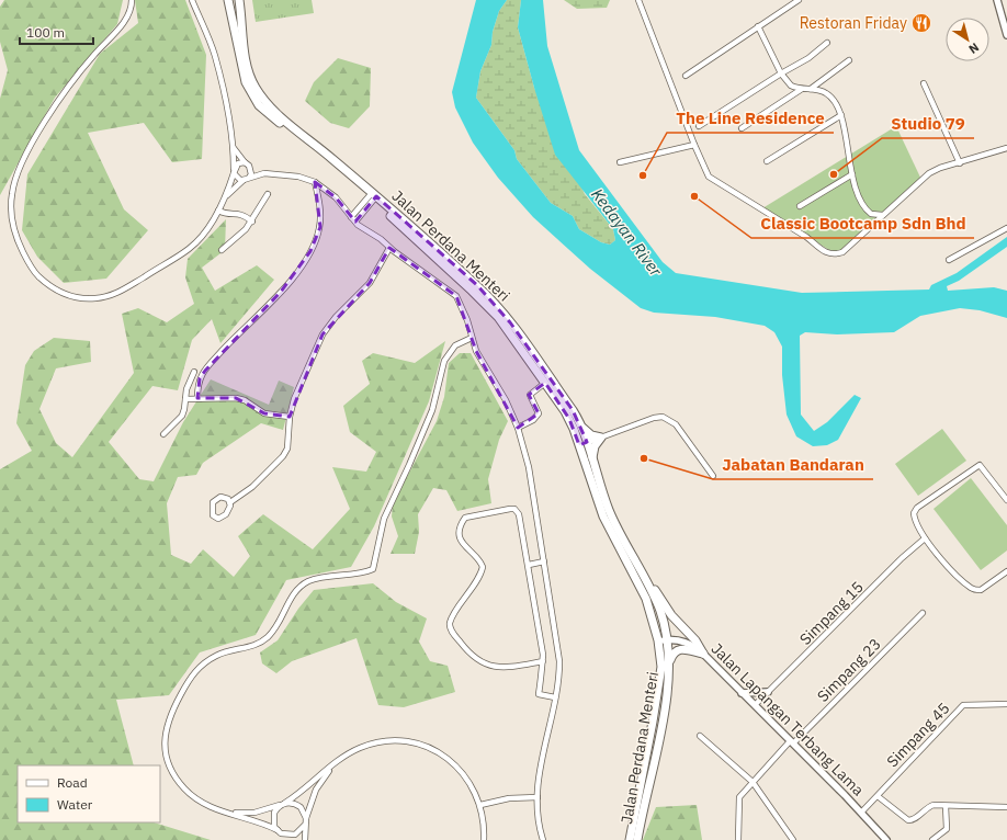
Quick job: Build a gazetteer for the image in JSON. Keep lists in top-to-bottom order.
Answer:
{
  "streets": {
    "main road": ["Jalan Perdana Menteri"],
    "street": [
      "Simpang 15",
      "Simpang 23",
      "Jalan Lapangan Terbang Lama",
      "Simpang 45"
    ]
  },
  "crossings": [
    ["Jalan Perdana Menteri", "Jalan Lapangan Terbang Lama"],
    ["Simpang 15", "Jalan Lapangan Terbang Lama"],
    ["Simpang 23", "Jalan Lapangan Terbang Lama"],
    ["Jalan Lapangan Terbang Lama", "Simpang 45"]
  ],
  "water": ["Kedayan River"],
  "places": {
    "restaurant": ["Restoran Friday"],
    "other": [
      "Studio 79",
      "The Line Residence",
      "Classic Bootcamp Sdn Bhd",
      "Jabatan Bandaran"
    ]
  },
  "legend": ["Road", "Water"],
  "scale_bar": "100 m",
  "north": "bottom right"
}
